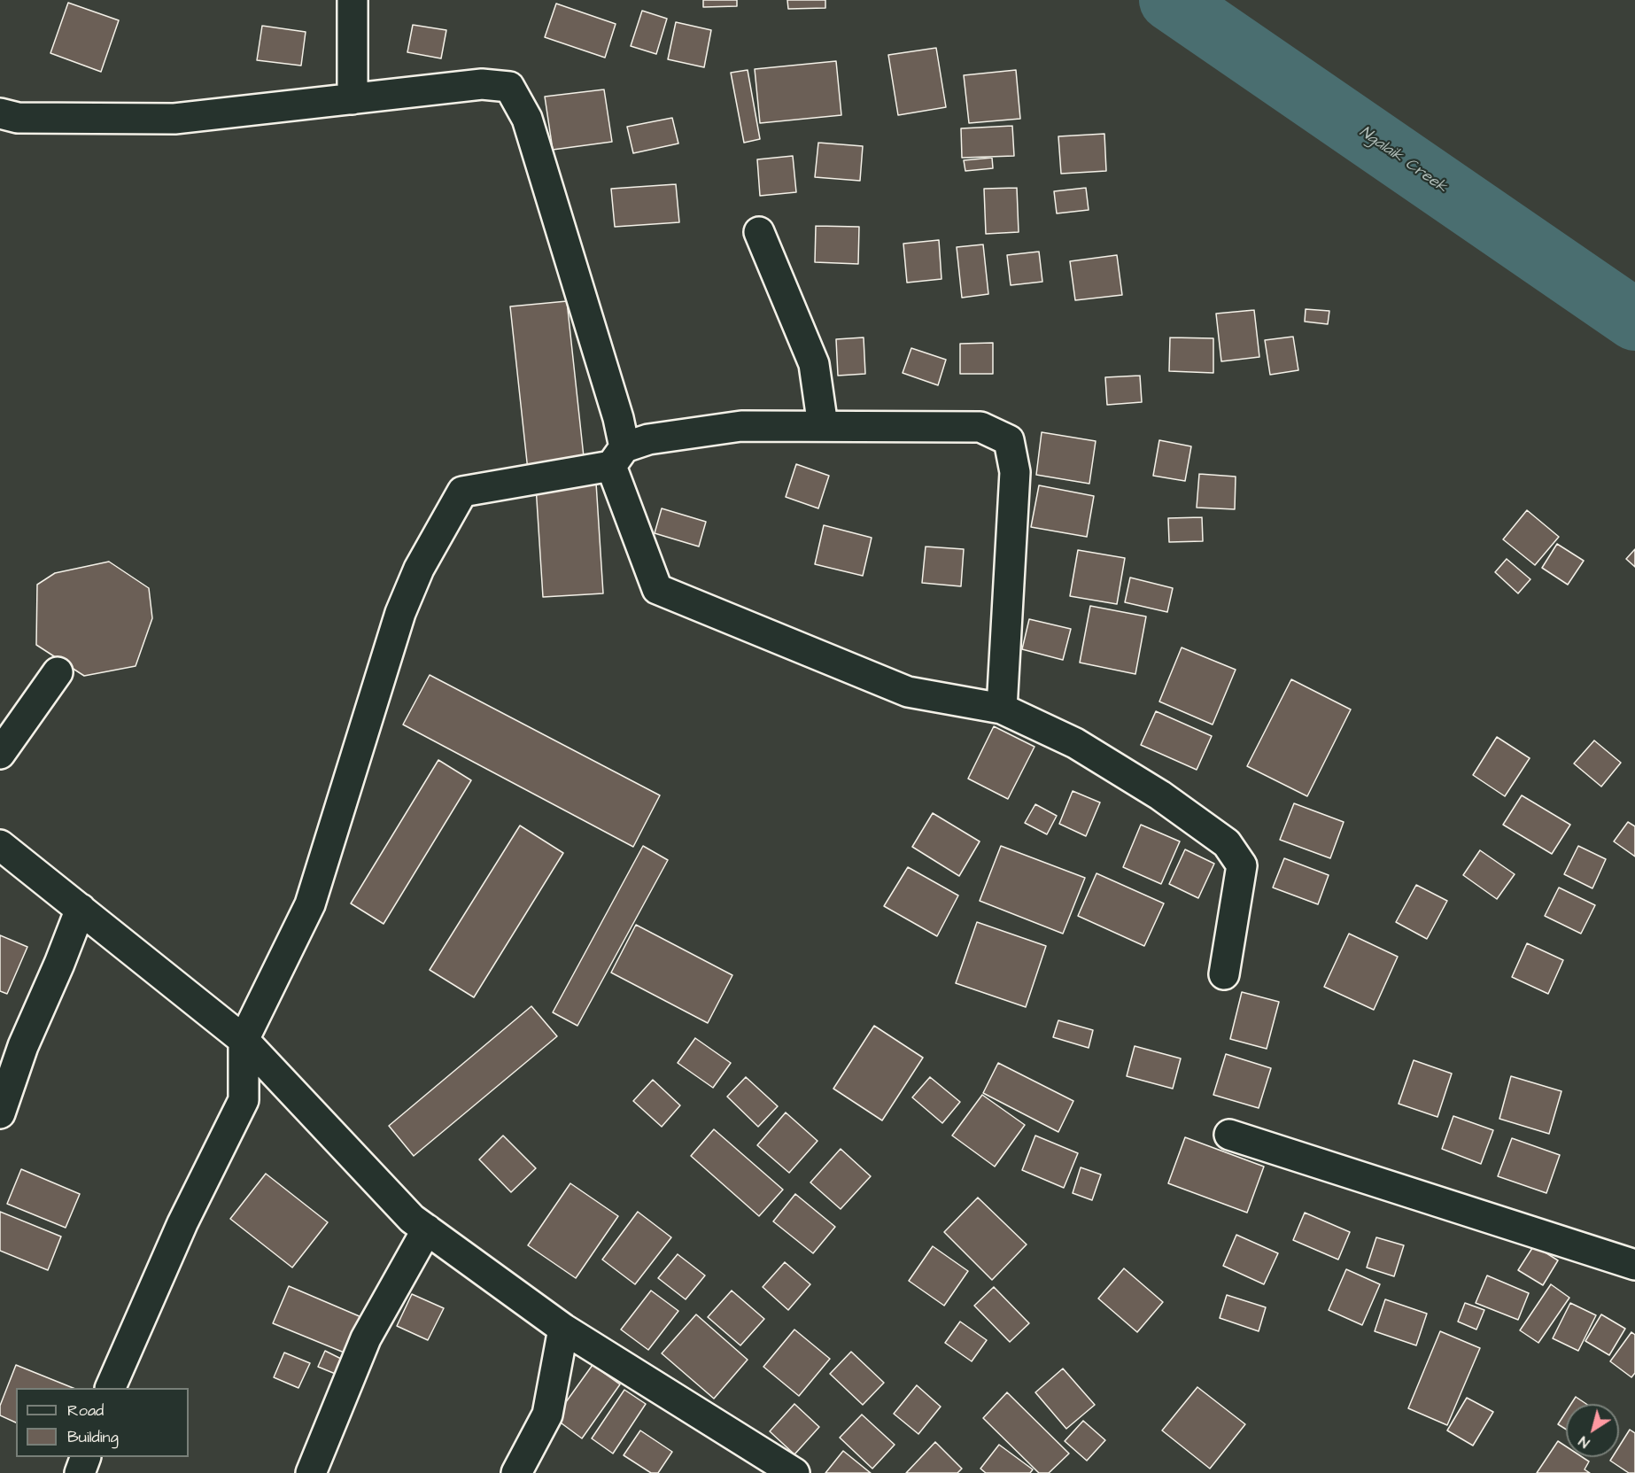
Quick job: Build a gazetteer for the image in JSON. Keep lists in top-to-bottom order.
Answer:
{
  "water": ["Ngalaik Creek"],
  "legend": ["Road", "Building"],
  "north": "bottom left"
}
